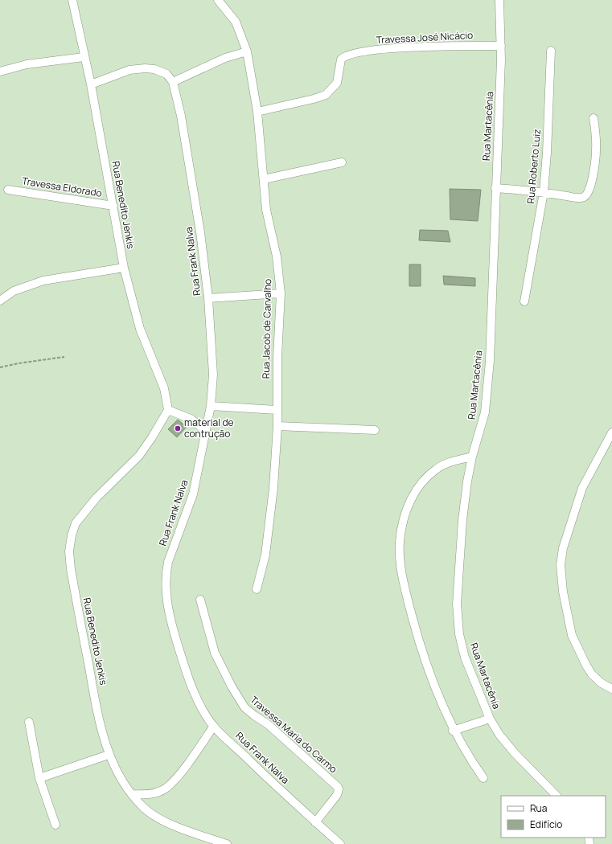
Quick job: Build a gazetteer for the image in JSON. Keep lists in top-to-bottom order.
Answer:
{
  "streets": {
    "street": [
      "Travessa José Nicácio",
      "Rua Martacênia",
      "Rua Roberto Luiz",
      "Travessa Eldorado",
      "Rua Benedito Jenkis",
      "Rua Frank Nalva",
      "Rua Jacob de Carvalho",
      "Travessa Maria do Carmo"
    ]
  },
  "crossings": [
    ["Travessa José Nicácio", "Rua Martacênia"],
    ["Travessa José Nicácio", "Rua Jacob de Carvalho"],
    ["Travessa Eldorado", "Rua Benedito Jenkis"],
    ["Rua Frank Nalva", "Travessa Maria do Carmo"]
  ],
  "places": ["material de contrução"],
  "legend": ["Rua", "Edifício"]
}
